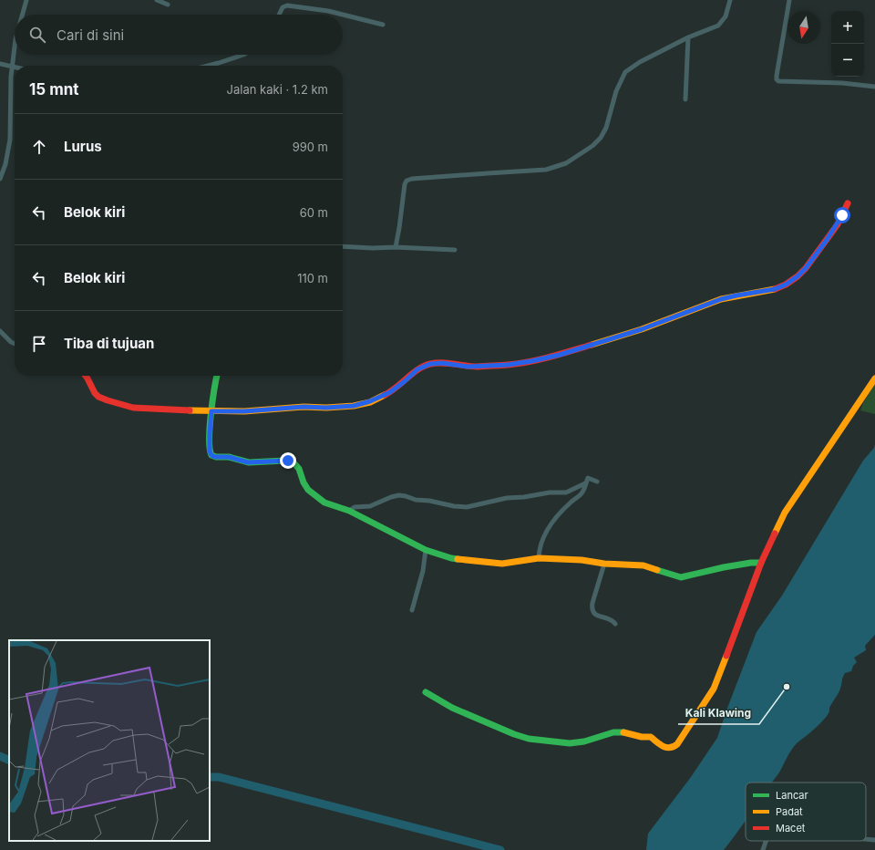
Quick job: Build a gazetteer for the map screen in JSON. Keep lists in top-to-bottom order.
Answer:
{
  "places": ["Kali Klawing"],
  "legend": ["Lancar", "Padat", "Macet"],
  "north": "bottom",
  "page": {
    "map_buttons": ["+", "−"],
    "search": "Cari di sini",
    "heading": ["15 mnt", "Jalan kaki · 1.2 km"],
    "list": [
      ["Lurus", "990 m"],
      ["Belok kiri", "60 m"],
      ["Belok kiri", "110 m"],
      "Tiba di tujuan"
    ]
  }
}
